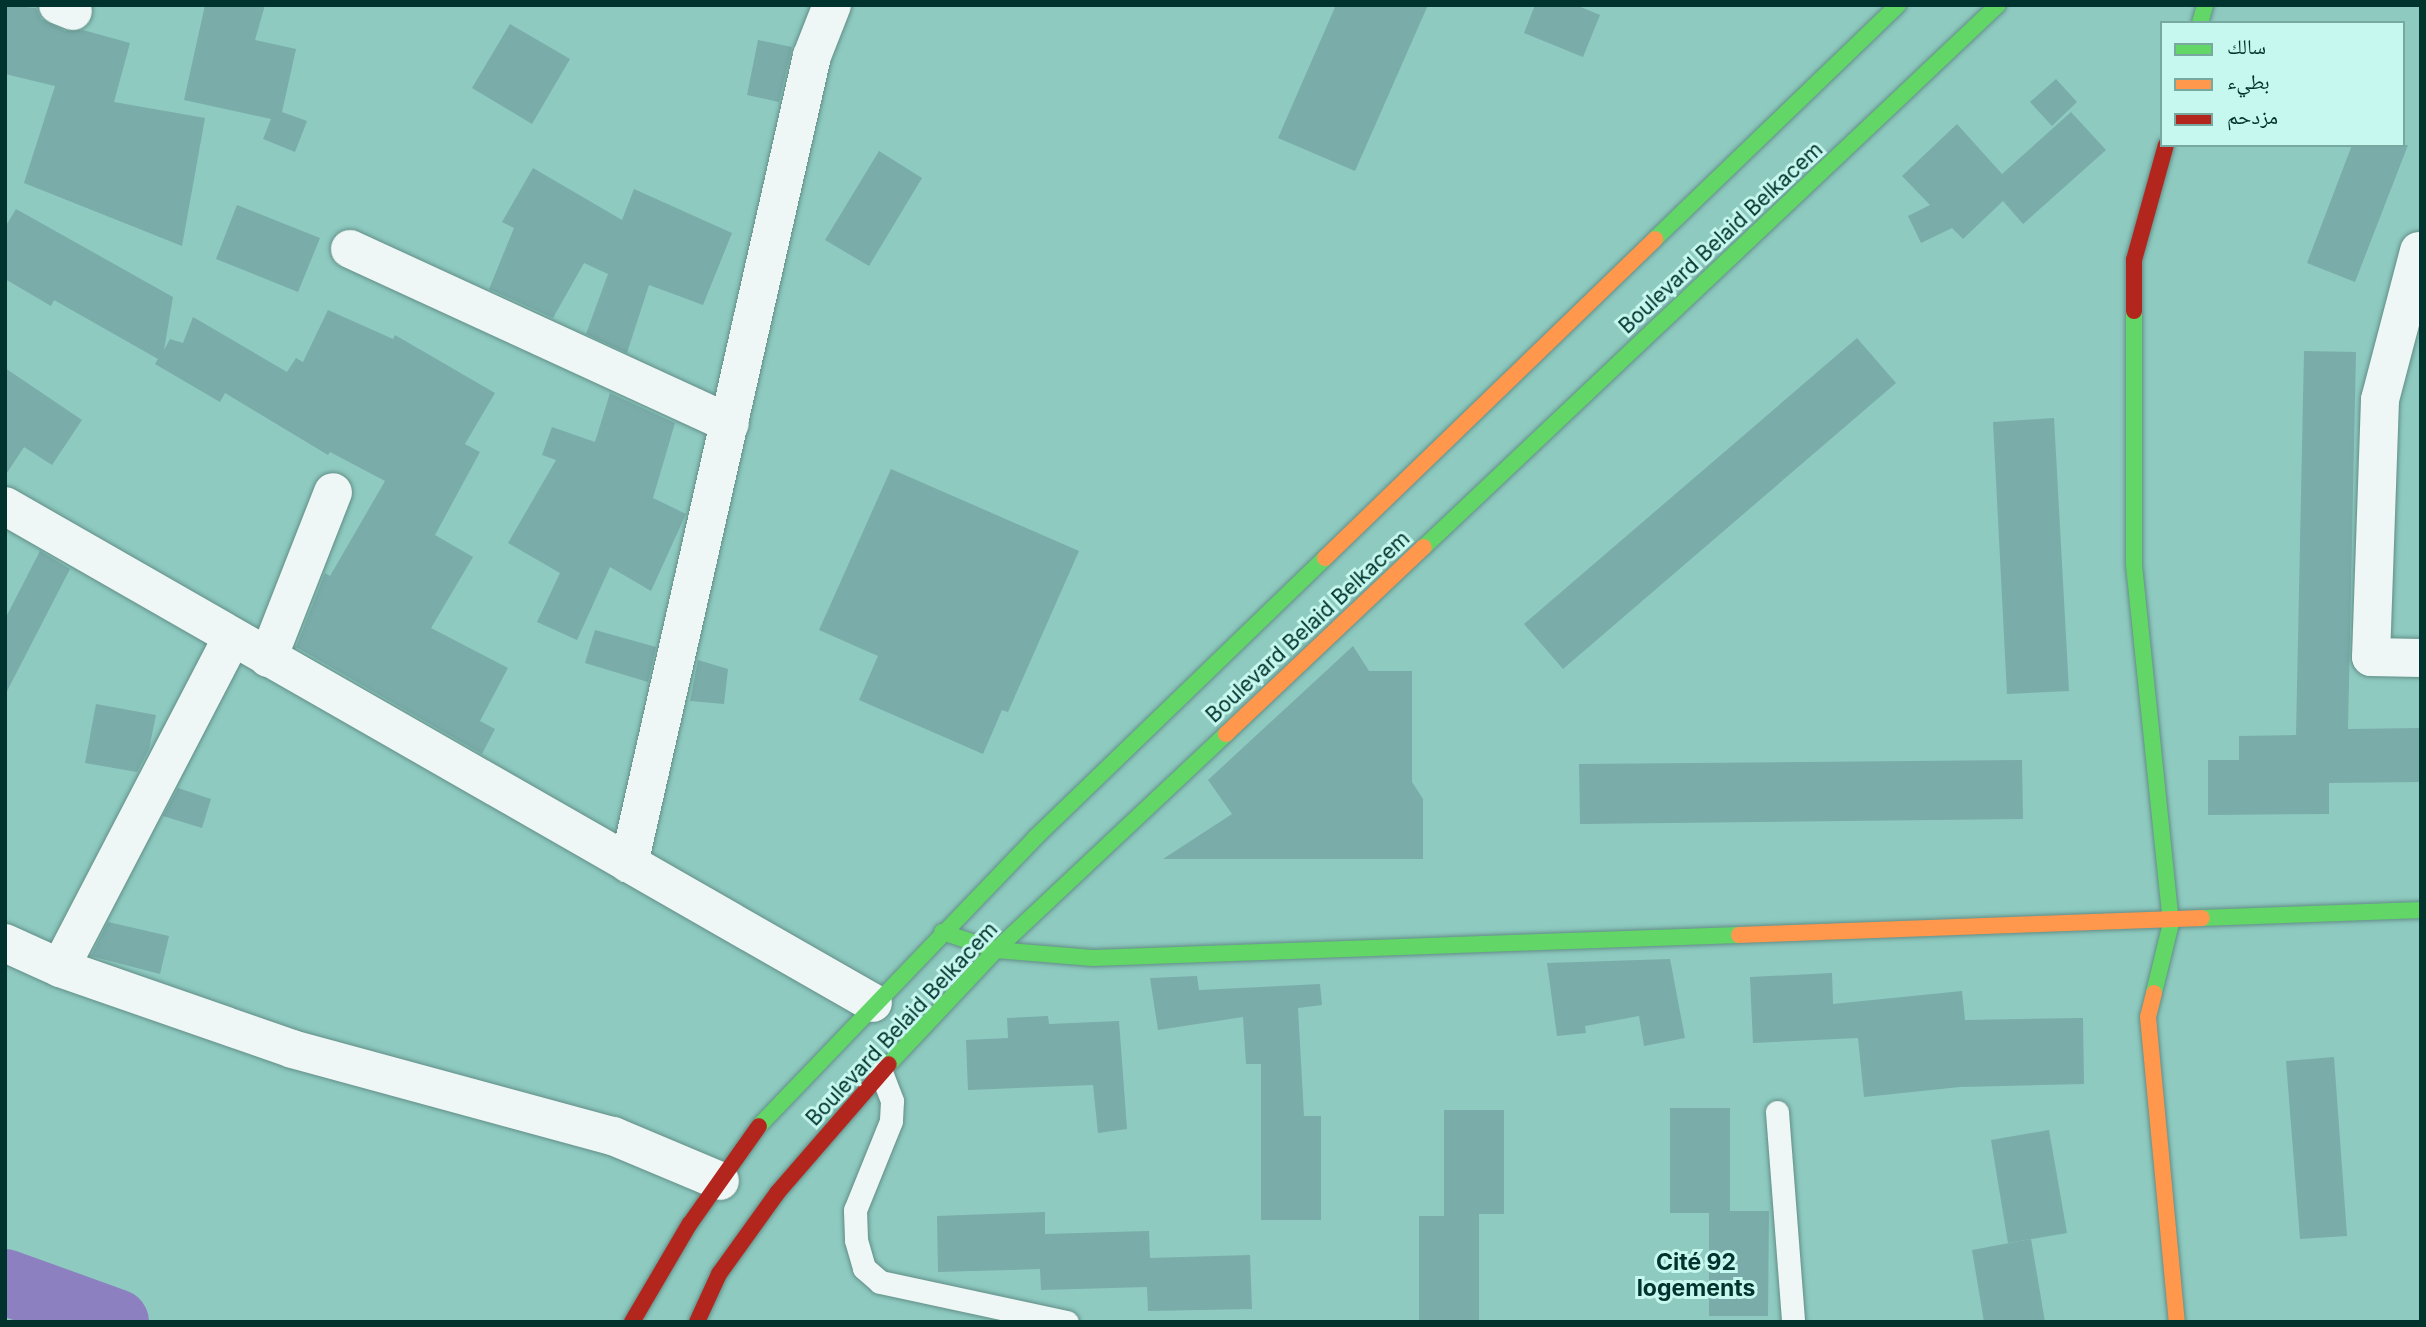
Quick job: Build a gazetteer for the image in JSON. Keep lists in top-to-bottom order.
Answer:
{
  "streets": {
    "main road": ["Boulevard Belaid Belkacem"]
  },
  "districts": ["Cité 92 logements"],
  "legend": ["سالك", "بطيء", "مزدحم"]
}
